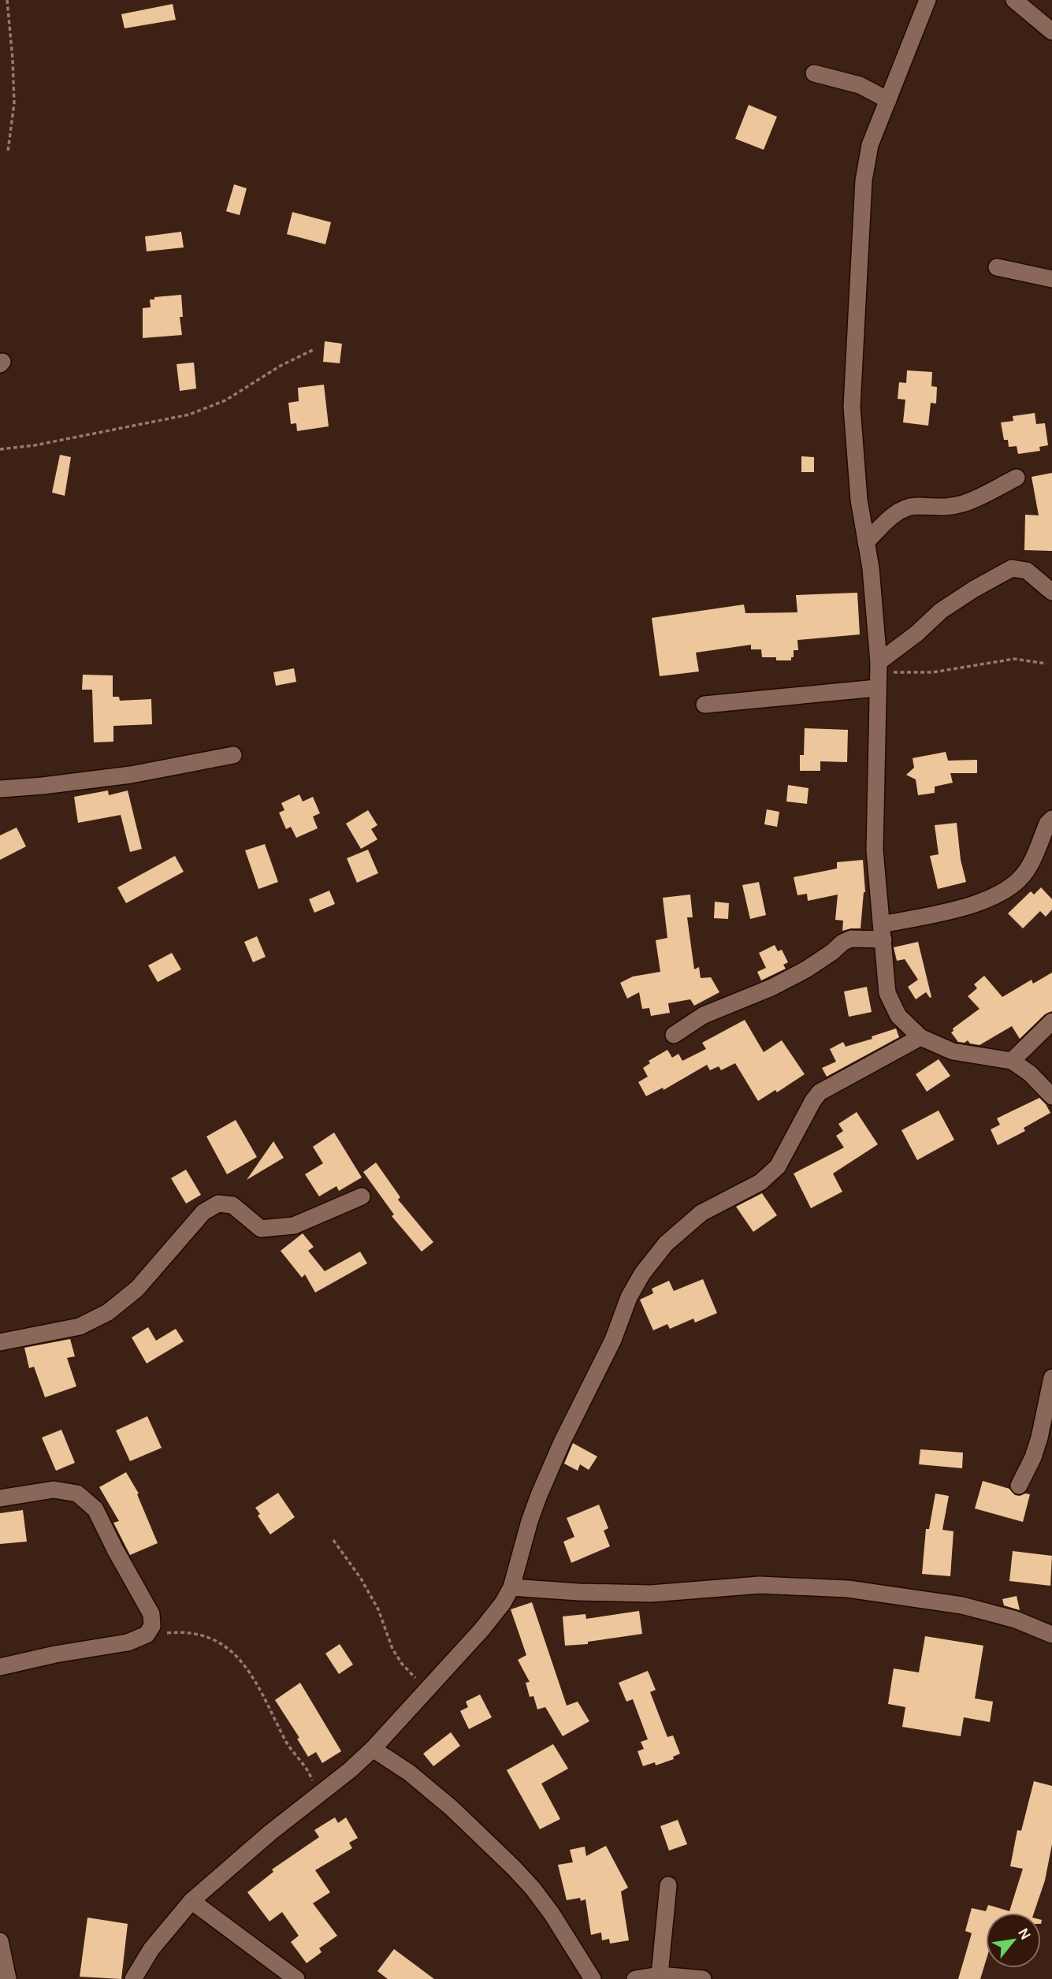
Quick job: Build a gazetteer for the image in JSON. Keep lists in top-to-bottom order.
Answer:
{
  "north": "top right"
}
